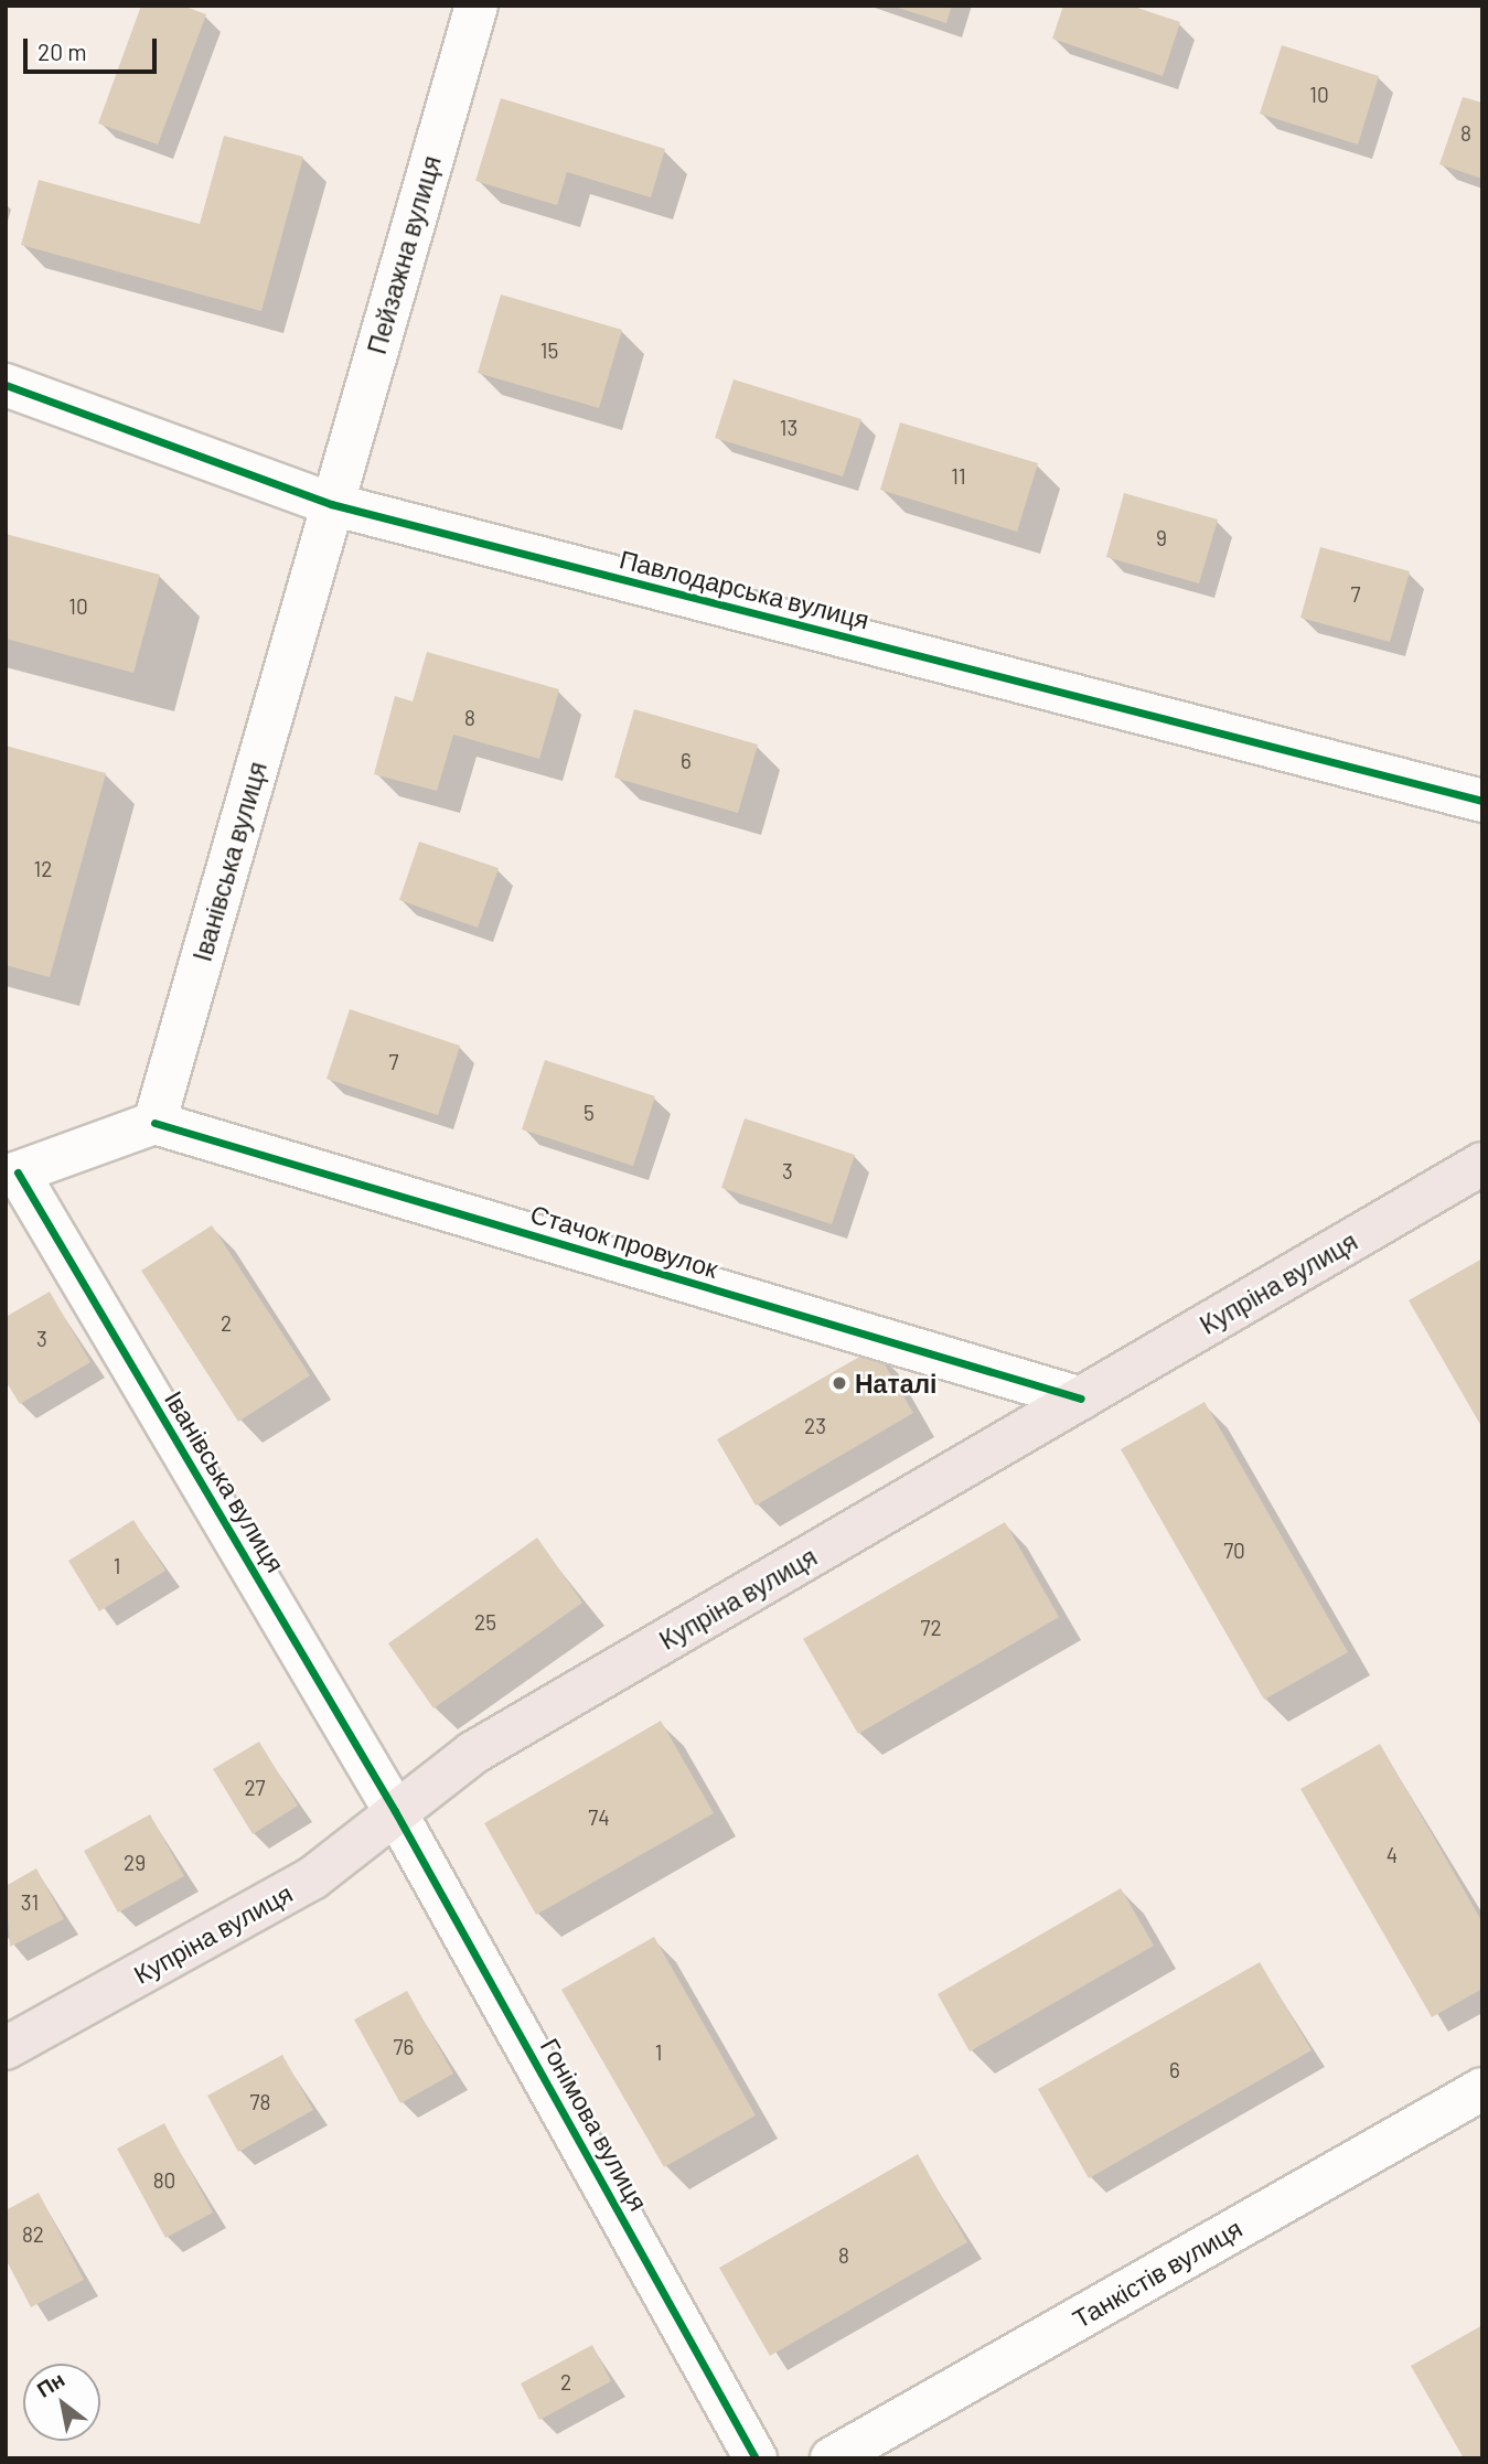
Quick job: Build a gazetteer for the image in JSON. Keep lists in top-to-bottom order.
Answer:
{
  "streets": {
    "main road": ["Купріна вулиця"],
    "street": [
      "Пейзажна вулиця",
      "Павлодарська вулиця",
      "Іванівська вулиця",
      "Стачок провулок",
      "Гонімова вулиця",
      "Танкістів вулиця"
    ]
  },
  "crossings": [
    ["Пейзажна вулиця", "Павлодарська вулиця"],
    ["Пейзажна вулиця", "Іванівська вулиця"],
    ["Павлодарська вулиця", "Іванівська вулиця"],
    ["Іванівська вулиця", "Стачок провулок"],
    ["Іванівська вулиця", "Купріна вулиця"],
    ["Іванівська вулиця", "Гонімова вулиця"],
    ["Стачок провулок", "Купріна вулиця"],
    ["Купріна вулиця", "Гонімова вулиця"]
  ],
  "places": ["Наталі"],
  "house_numbers": [
    "10",
    "8",
    "15",
    "13",
    "11",
    "9",
    "7",
    "10",
    "8",
    "6",
    "12",
    "7",
    "5",
    "3",
    "2",
    "3",
    "23",
    "70",
    "1",
    "25",
    "72",
    "27",
    "74",
    "4",
    "29",
    "31",
    "76",
    "1",
    "6",
    "78",
    "80",
    "82",
    "8",
    "2"
  ],
  "scale_bar": "20 m",
  "north": "top left"
}
